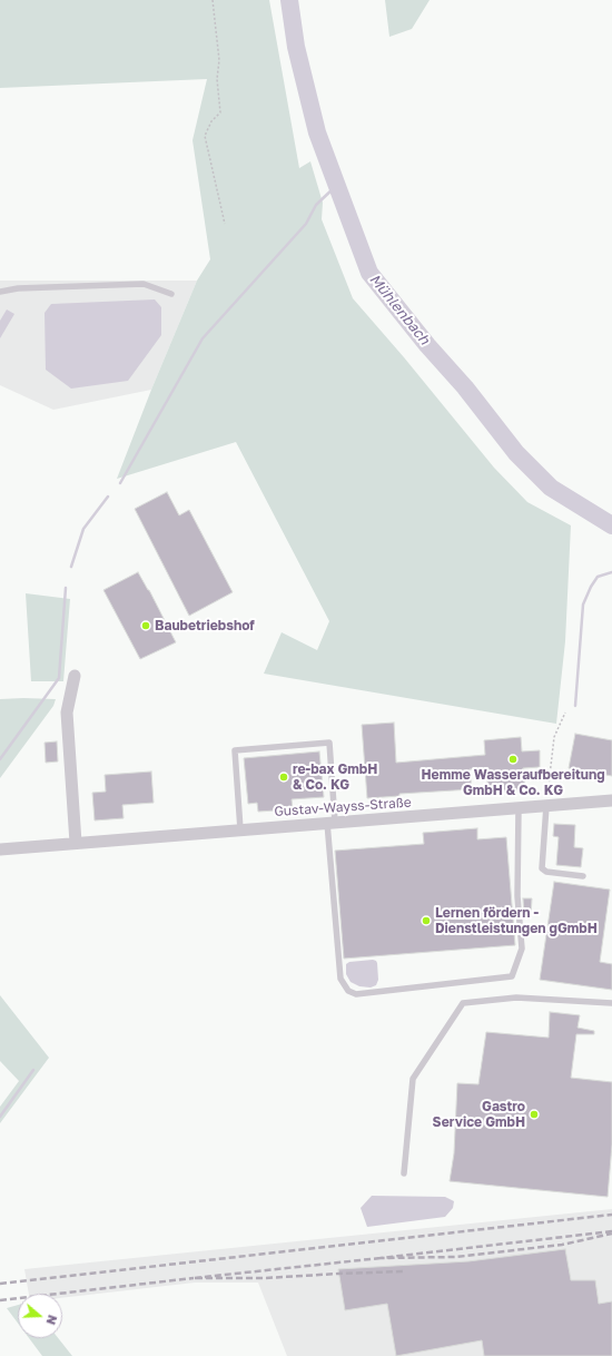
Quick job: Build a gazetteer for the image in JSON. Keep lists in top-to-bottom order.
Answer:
{
  "streets": {
    "street": ["Gustav-Wayss-Straße"]
  },
  "water": ["Mühlenbach"],
  "places": [
    "Baubetriebshof",
    "Hemme Wasseraufbereitung GmbH & Co. KG",
    "re-bax GmbH & Co. KG",
    "Lernen fördern - Dienstleistungen gGmbH",
    "Gastro Service GmbH"
  ],
  "north": "right"
}
